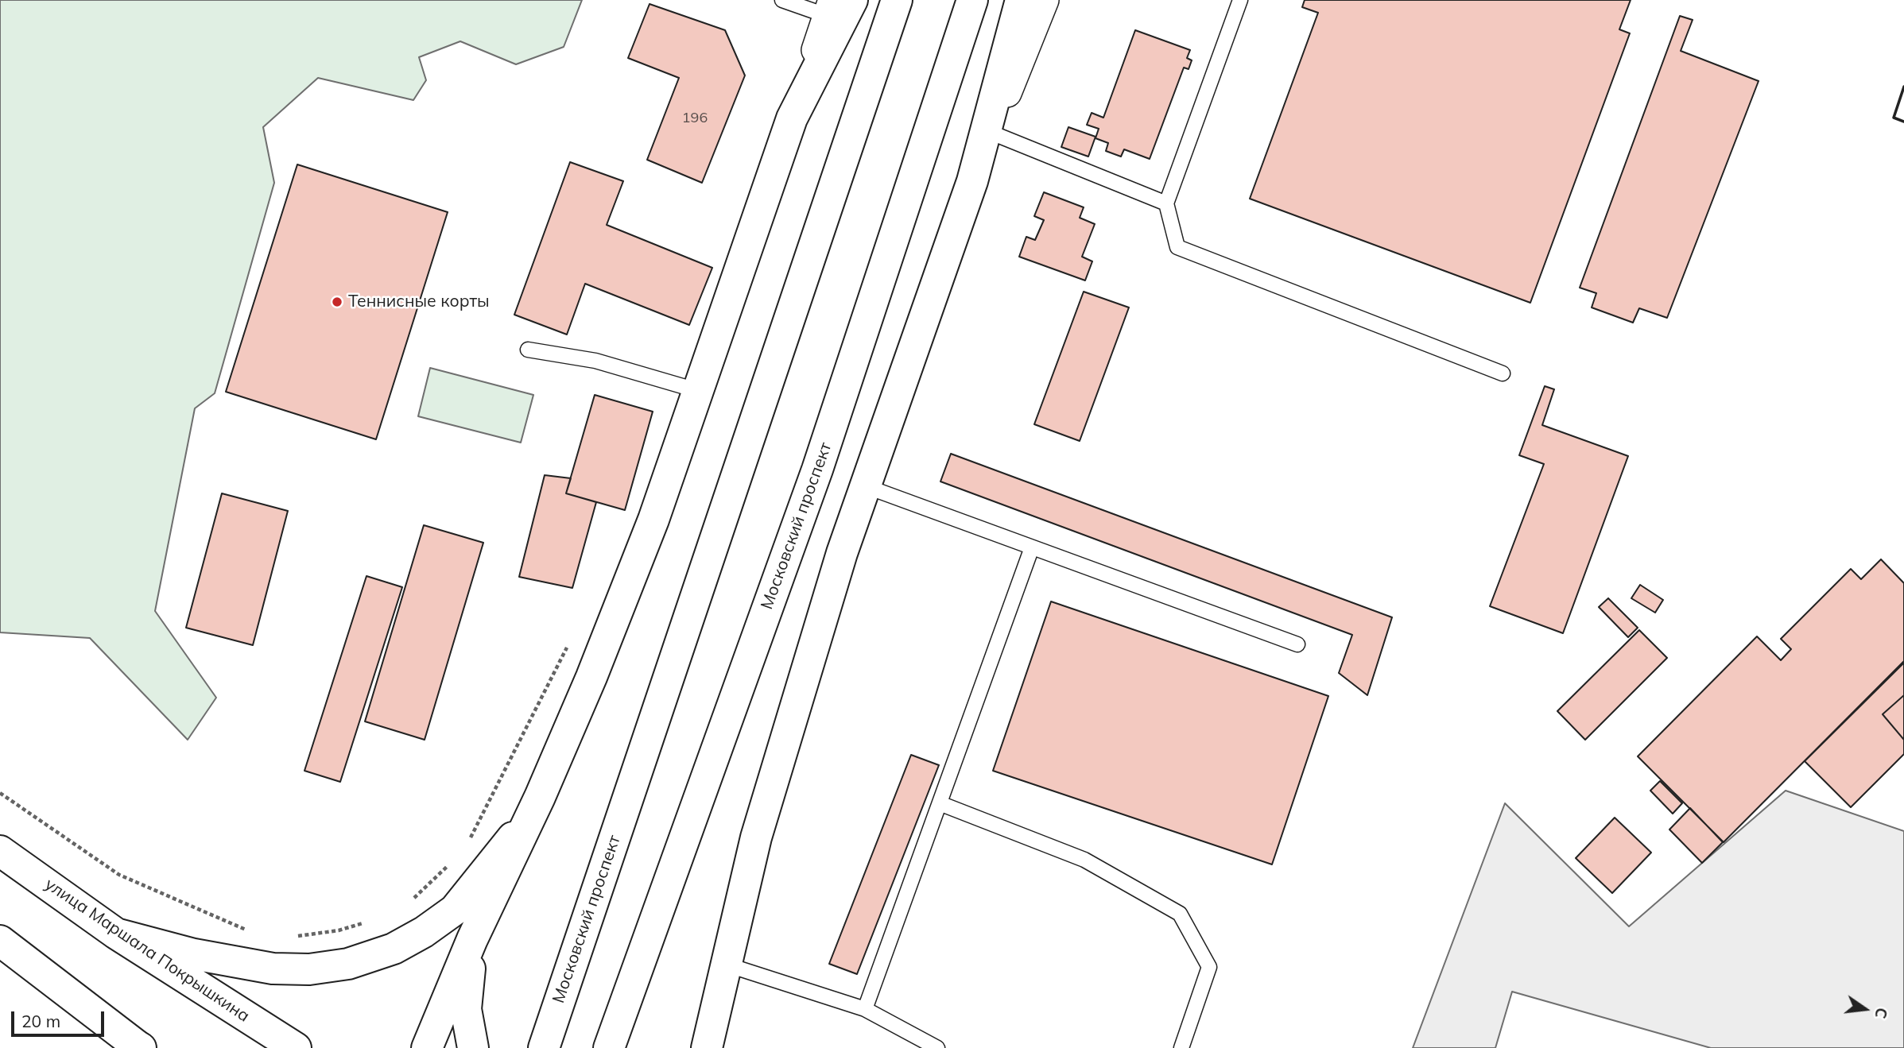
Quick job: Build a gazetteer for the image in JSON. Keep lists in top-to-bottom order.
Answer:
{
  "streets": {
    "main road": ["Московский проспект", "улица Маршала Покрышкина"]
  },
  "places": ["Теннисные корты"],
  "house_numbers": ["196"],
  "scale_bar": "20 m",
  "north": "right"
}
